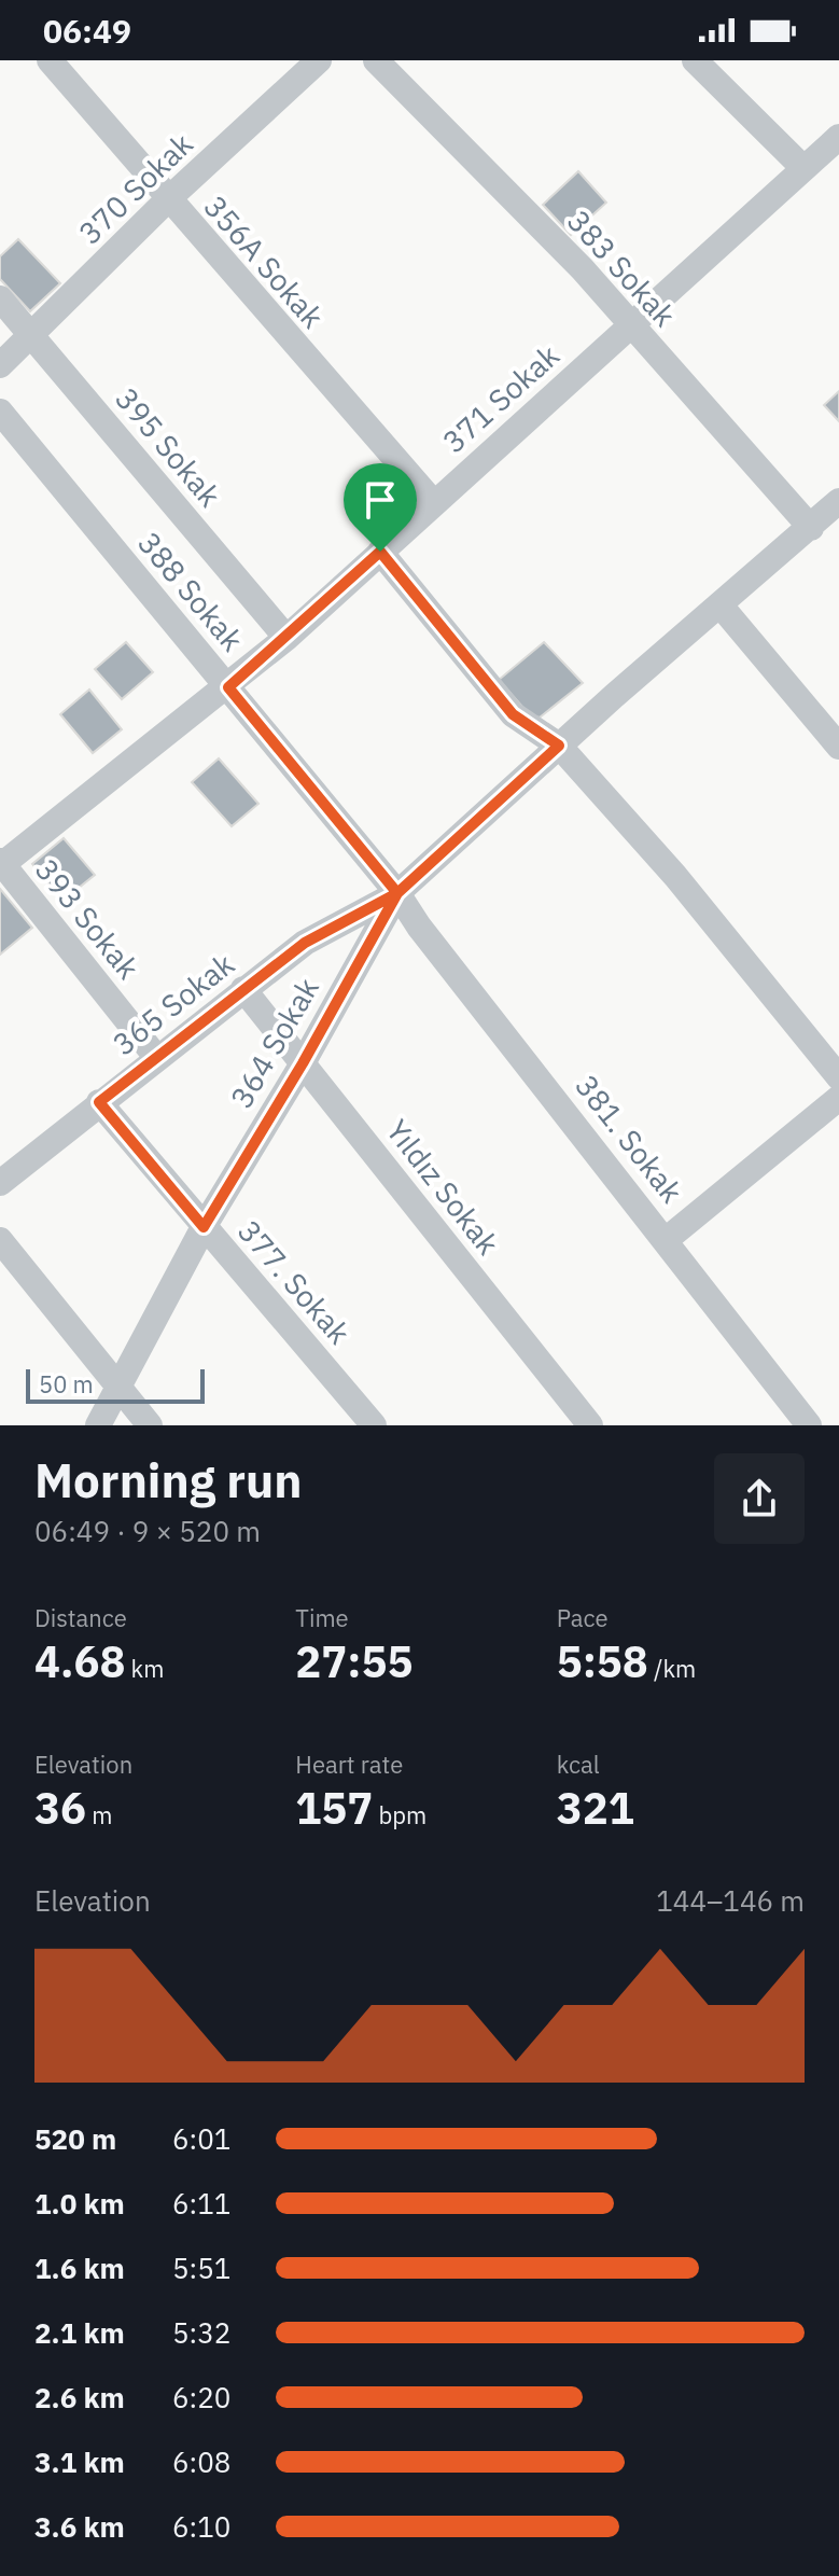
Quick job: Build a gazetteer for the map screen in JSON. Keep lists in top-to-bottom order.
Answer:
{
  "streets": {
    "street": [
      "370 Sokak",
      "356A Sokak",
      "383 Sokak",
      "371 Sokak",
      "395 Sokak",
      "388 Sokak",
      "393 Sokak",
      "365 Sokak",
      "364 Sokak",
      "381. Sokak",
      "Yıldız Sokak",
      "377. Sokak"
    ]
  },
  "crossings": [
    ["370 Sokak", "356A Sokak"],
    ["370 Sokak", "395 Sokak"],
    ["356A Sokak", "371 Sokak"],
    ["383 Sokak", "371 Sokak"],
    ["383 Sokak", "364 Sokak"],
    ["371 Sokak", "395 Sokak"],
    ["371 Sokak", "388 Sokak"],
    ["371 Sokak", "393 Sokak"],
    ["388 Sokak", "365 Sokak"],
    ["388 Sokak", "364 Sokak"],
    ["388 Sokak", "381. Sokak"],
    ["393 Sokak", "365 Sokak"],
    ["365 Sokak", "364 Sokak"],
    ["365 Sokak", "381. Sokak"],
    ["365 Sokak", "Yıldız Sokak"],
    ["365 Sokak", "377. Sokak"],
    ["364 Sokak", "381. Sokak"],
    ["364 Sokak", "Yıldız Sokak"],
    ["364 Sokak", "377. Sokak"]
  ],
  "scale_bar": "50 m",
  "page": {
    "status": "06:49",
    "scale": "50 m",
    "heading": ["Morning run", "06:49 · 9 × 520 m"],
    "stats": [
      ["Distance", "4.68 km"],
      ["Time", "27:55"],
      ["Pace", "5:58 /km"],
      ["Elevation", "36 m"],
      ["Heart rate", "157 bpm"],
      ["kcal", "321"]
    ],
    "chart": ["Elevation", "144–146 m"],
    "list": [
      {
        "name": "520 m",
        "note": "6:01"
      },
      {
        "name": "1.0 km",
        "note": "6:11"
      },
      {
        "name": "1.6 km",
        "note": "5:51"
      },
      {
        "name": "2.1 km",
        "note": "5:32"
      },
      {
        "name": "2.6 km",
        "note": "6:20"
      },
      {
        "name": "3.1 km",
        "note": "6:08"
      },
      {
        "name": "3.6 km",
        "note": "6:10"
      }
    ]
  }
}
